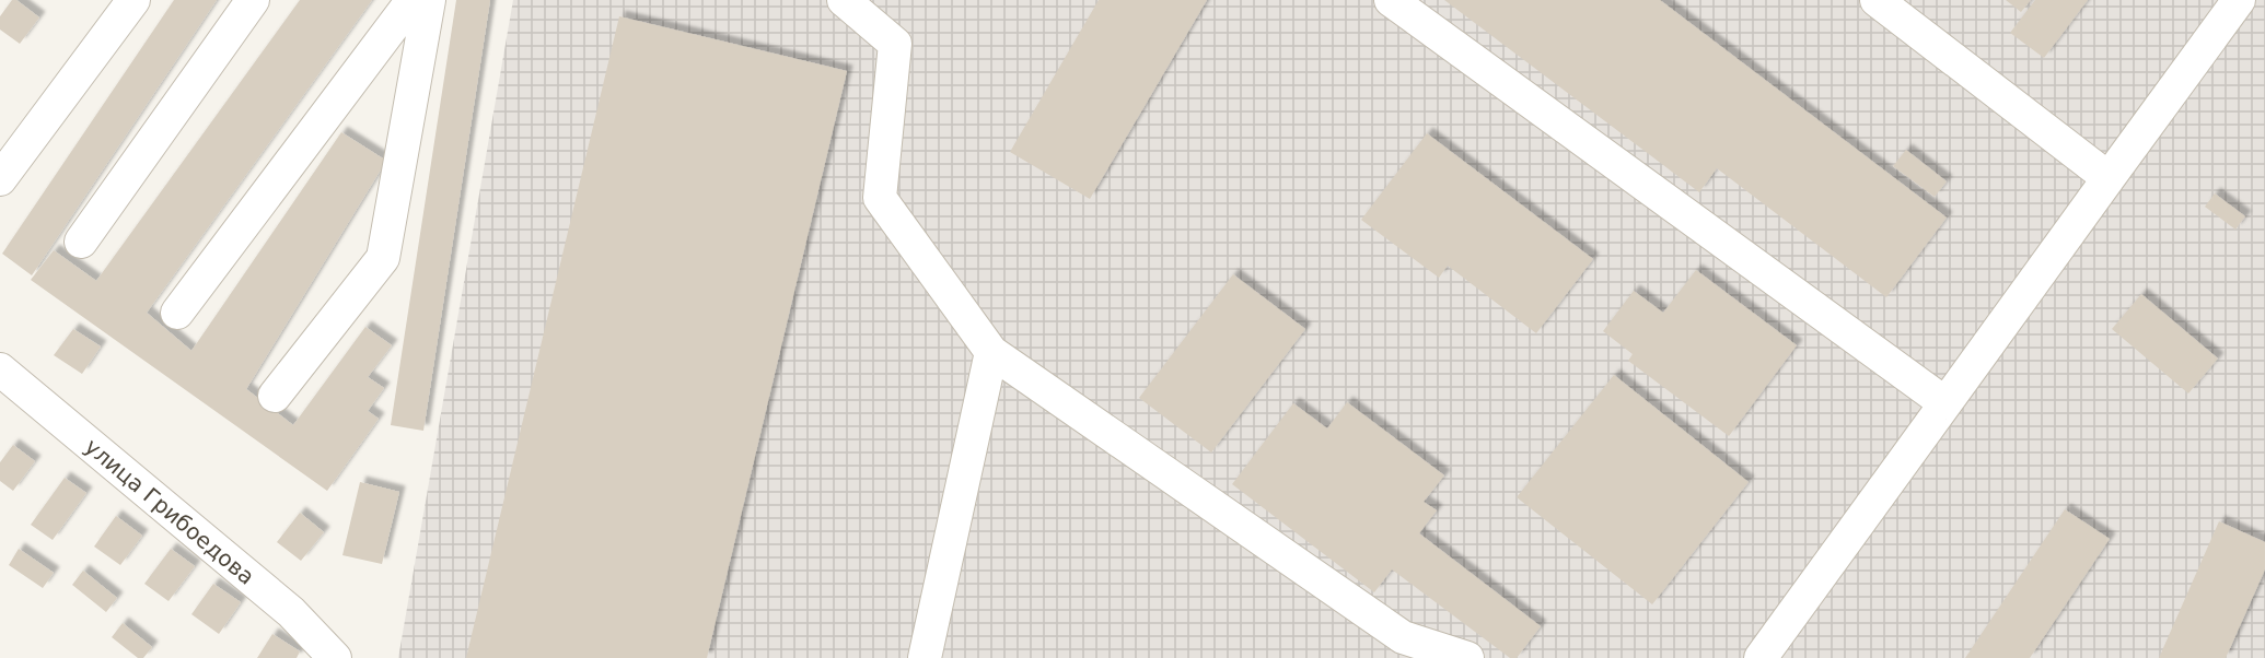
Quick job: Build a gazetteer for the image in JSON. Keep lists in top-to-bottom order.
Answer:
{
  "streets": {
    "lane": ["улица Грибоедова"]
  }
}
